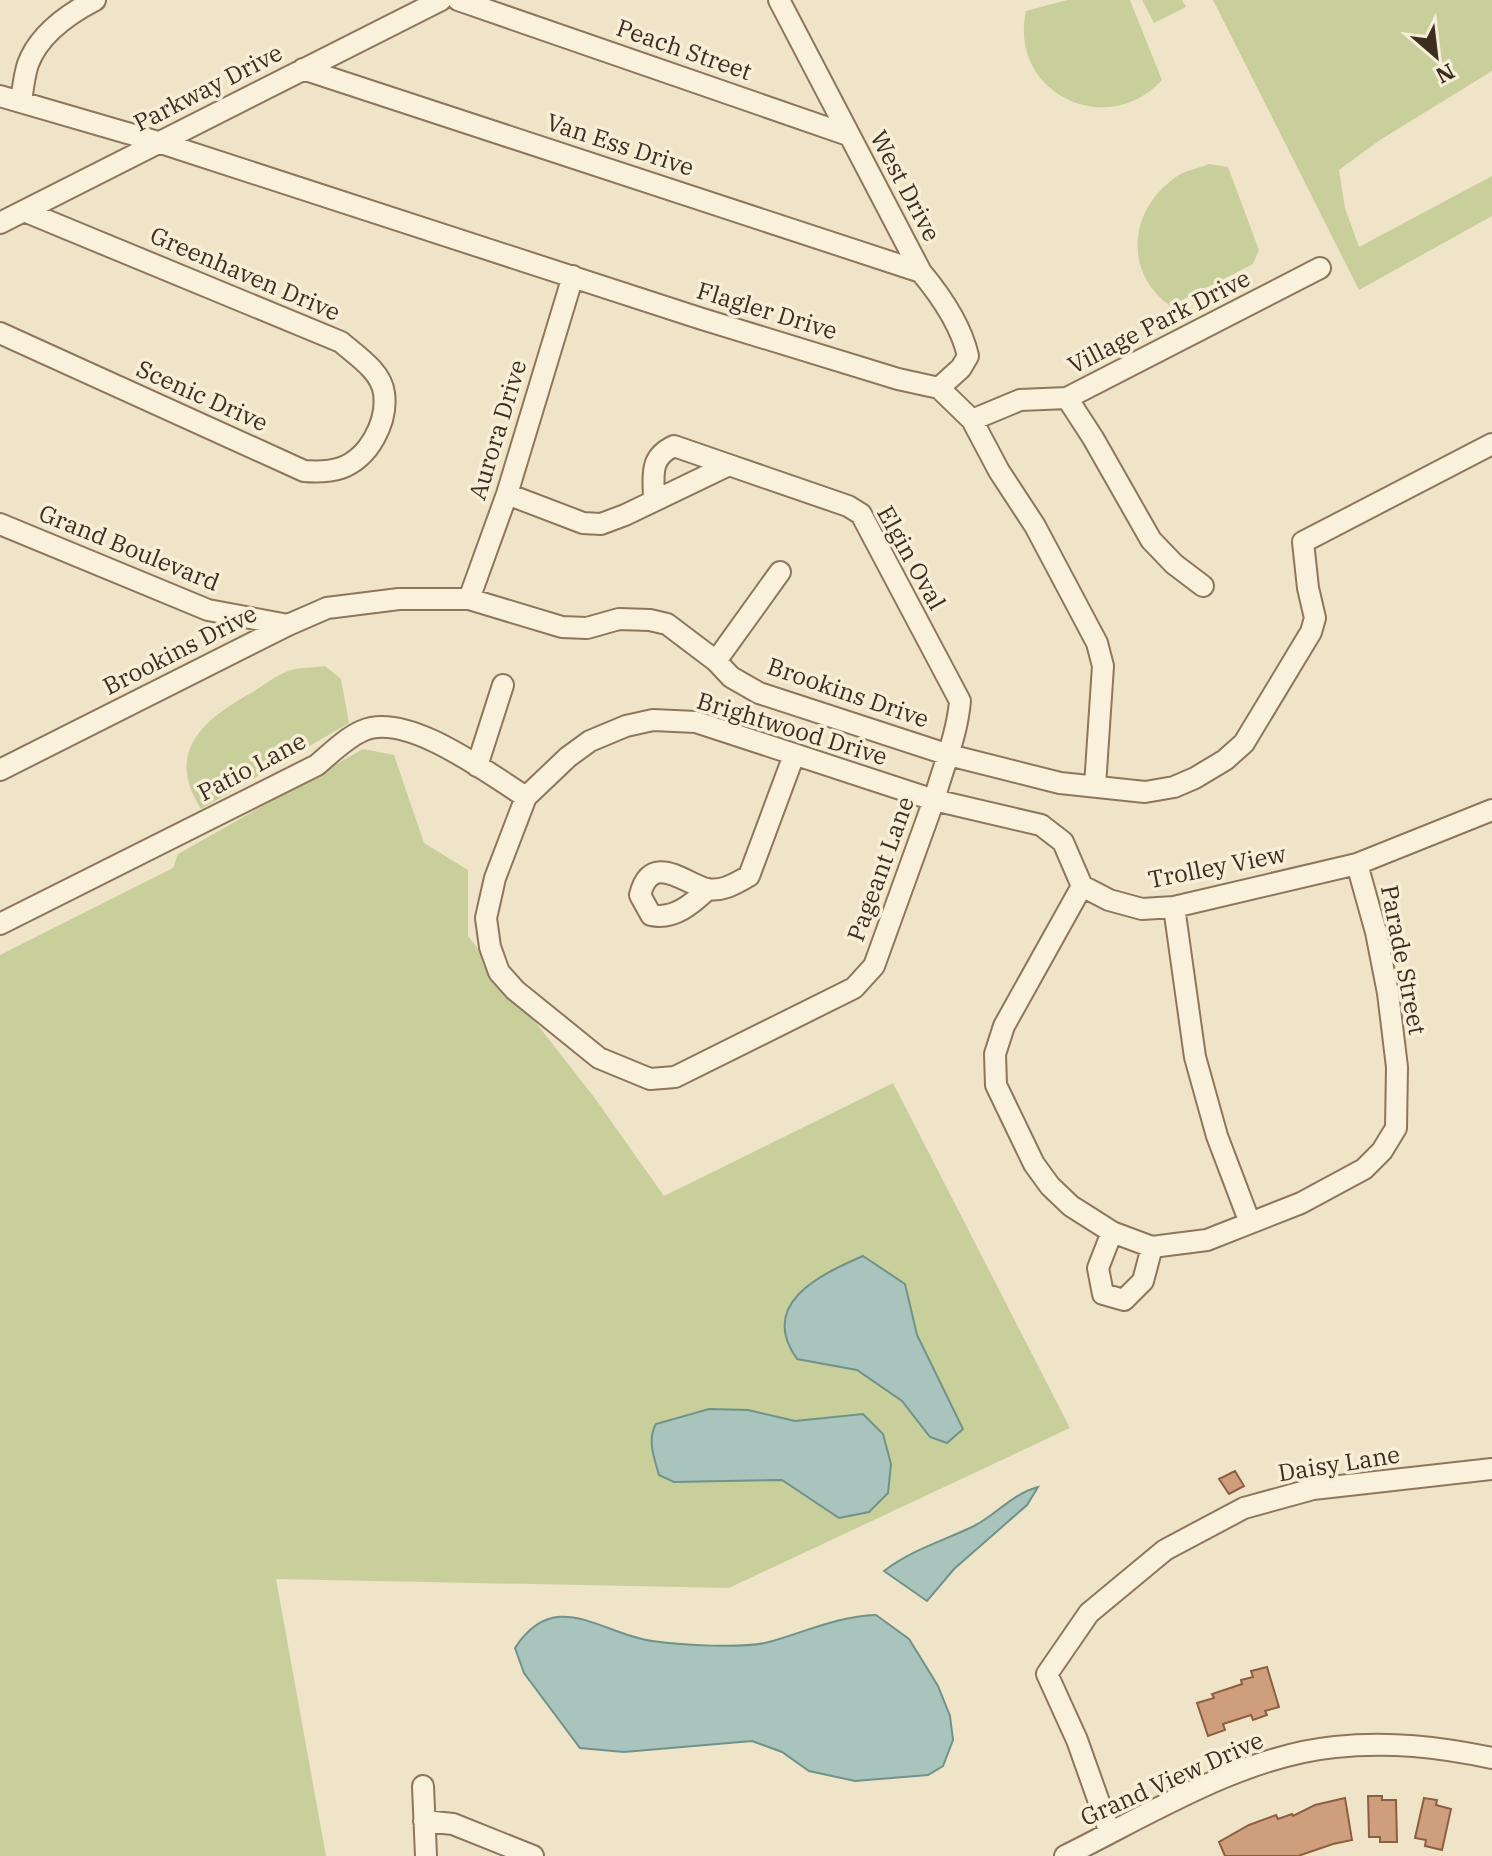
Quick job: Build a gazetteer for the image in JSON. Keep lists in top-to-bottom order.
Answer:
{
  "streets": {
    "street": [
      "Peach Street",
      "Parkway Drive",
      "Van Ess Drive",
      "West Drive",
      "Greenhaven Drive",
      "Flagler Drive",
      "Village Park Drive",
      "Scenic Drive",
      "Aurora Drive",
      "Grand Boulevard",
      "Elgin Oval",
      "Brookins Drive",
      "Brightwood Drive",
      "Patio Lane",
      "Trolley View",
      "Pageant Lane",
      "Parade Street",
      "Daisy Lane",
      "Grand View Drive"
    ]
  },
  "crossings": [
    ["Peach Street", "West Drive"],
    ["Parkway Drive", "Van Ess Drive"],
    ["Parkway Drive", "Greenhaven Drive"],
    ["Parkway Drive", "Flagler Drive"],
    ["Van Ess Drive", "West Drive"],
    ["West Drive", "Flagler Drive"],
    ["Greenhaven Drive", "Scenic Drive"],
    ["Flagler Drive", "Aurora Drive"],
    ["Aurora Drive", "Brookins Drive"],
    ["Grand Boulevard", "Brookins Drive"],
    ["Elgin Oval", "Brookins Drive"],
    ["Elgin Oval", "Pageant Lane"],
    ["Brookins Drive", "Pageant Lane"],
    ["Brightwood Drive", "Patio Lane"],
    ["Brightwood Drive", "Pageant Lane"],
    ["Trolley View", "Parade Street"],
    ["Daisy Lane", "Grand View Drive"]
  ],
  "north": "bottom right"
}
